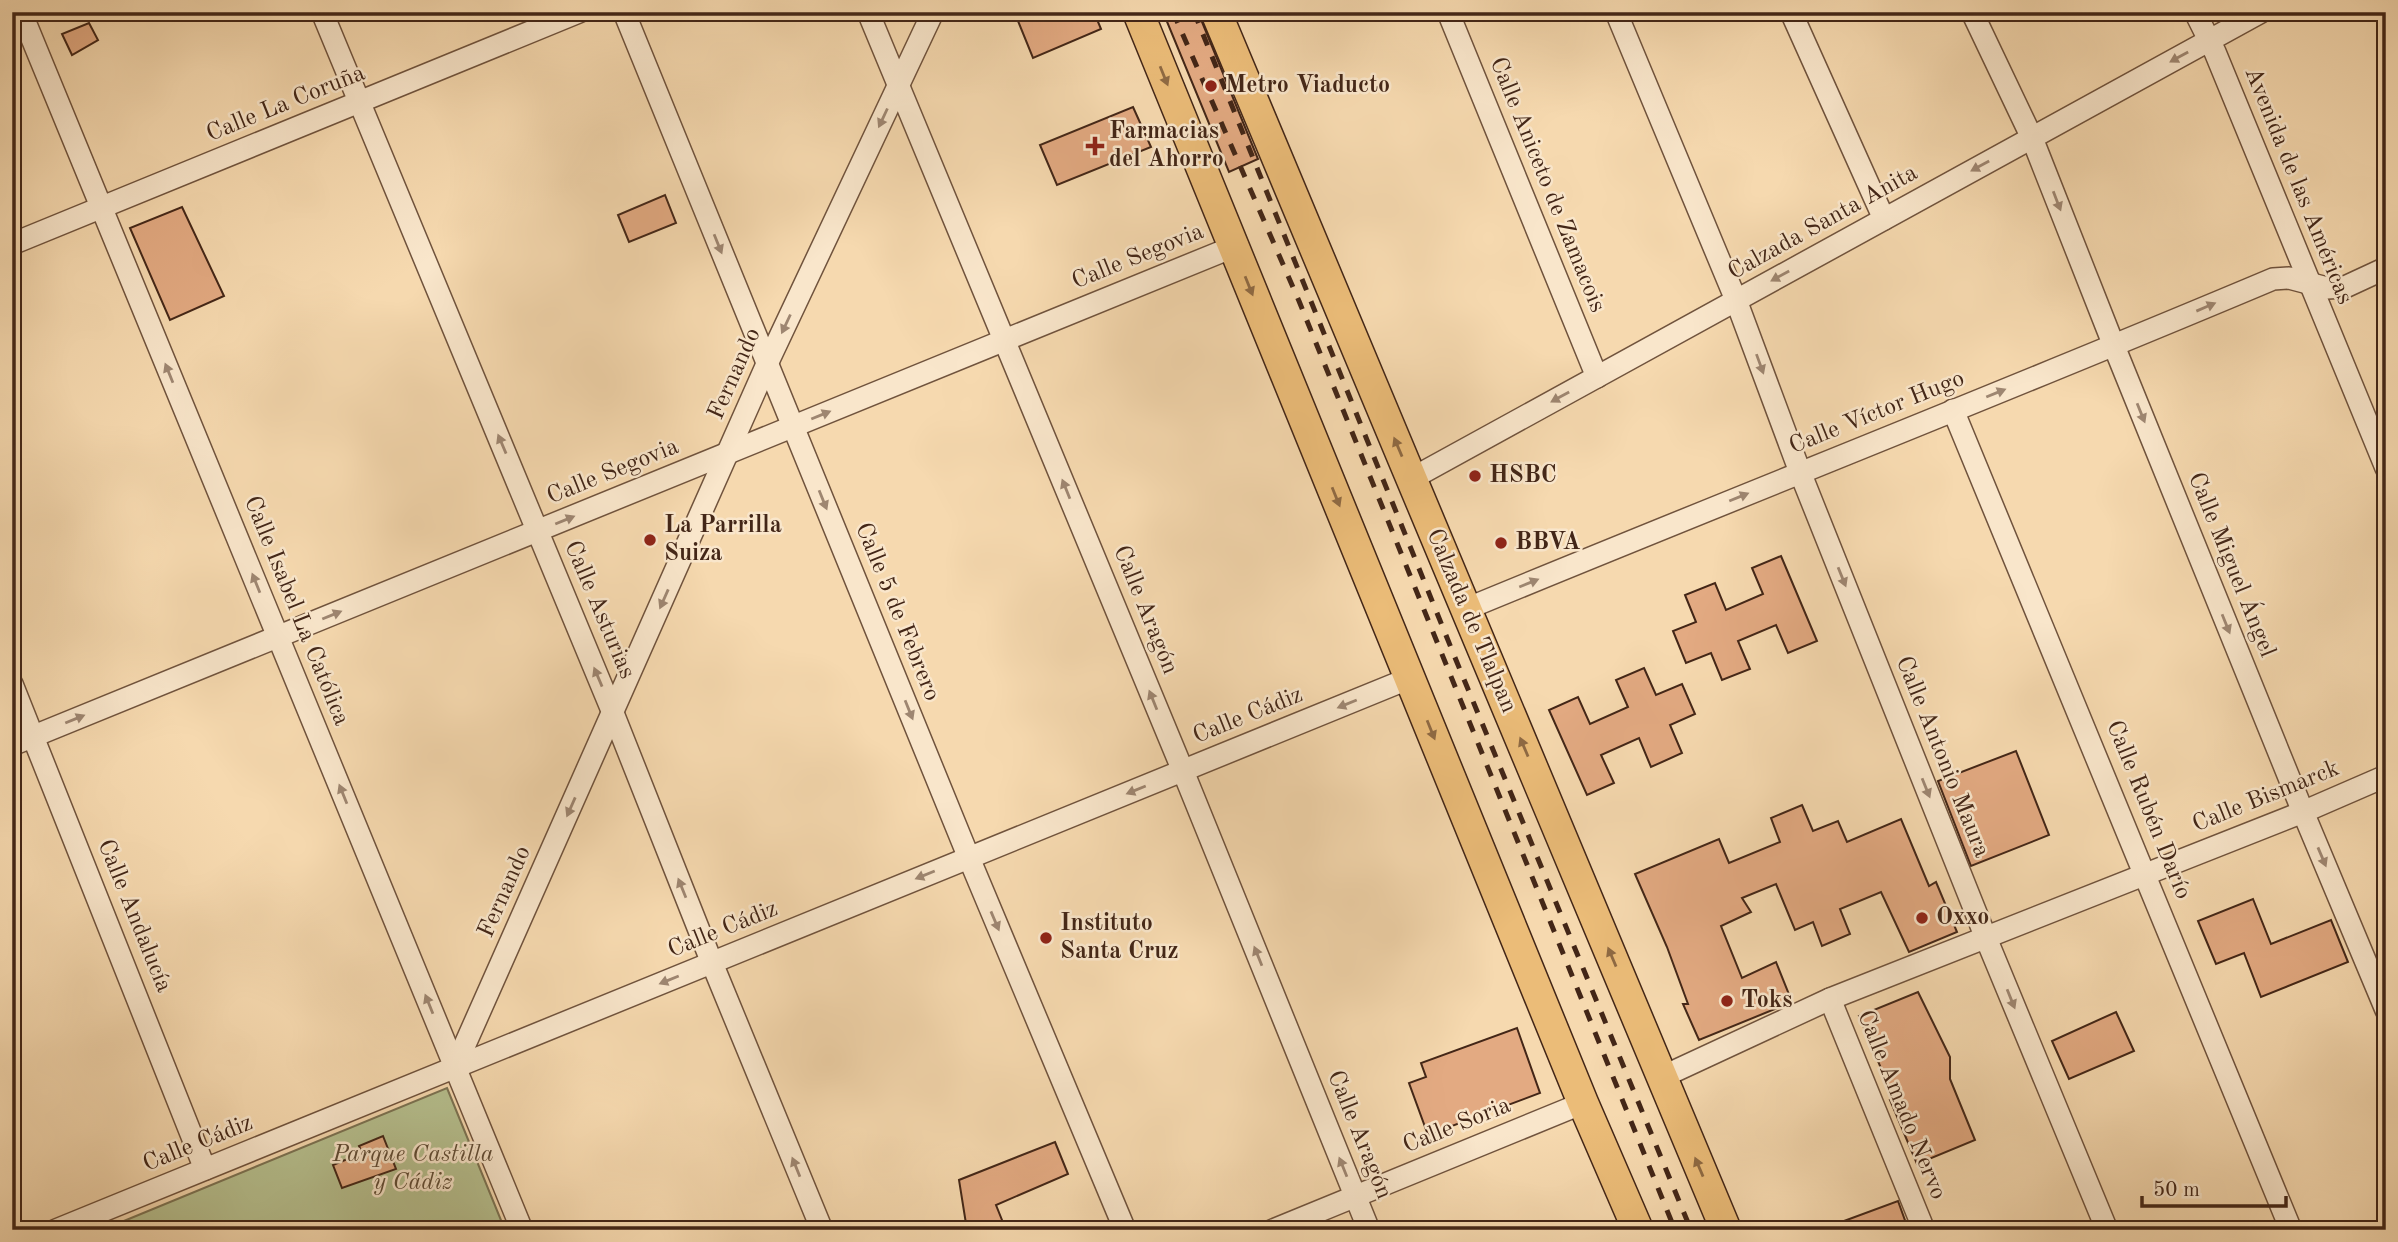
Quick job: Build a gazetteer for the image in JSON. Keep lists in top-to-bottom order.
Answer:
{
  "streets": {
    "highway": ["Calzada de Tlalpan"],
    "street": [
      "Calle La Coruña",
      "Calle Aniceto de Zamacois",
      "Avenida de las Américas",
      "Calzada Santa Anita",
      "Calle Segovia",
      "Fernando",
      "Calle Víctor Hugo",
      "Calle Miguel Ángel",
      "Calle Asturias",
      "Calle Aragón",
      "Calle Isabel La Católica",
      "Calle 5 de Febrero",
      "Calle Cádiz",
      "Calle Antonio Maura",
      "Calle Bismarck",
      "Calle Rubén Darío",
      "Calle Andalucía",
      "Calle Amado Nervo",
      "Calle Soria"
    ]
  },
  "crossings": [
    ["Calle La Coruña", "Calle Asturias"],
    ["Calle La Coruña", "Calle Isabel La Católica"],
    ["Calle Aniceto de Zamacois", "Calzada Santa Anita"],
    ["Avenida de las Américas", "Calzada Santa Anita"],
    ["Avenida de las Américas", "Calle Víctor Hugo"],
    ["Calzada Santa Anita", "Calle Miguel Ángel"],
    ["Calzada Santa Anita", "Calzada de Tlalpan"],
    ["Calzada Santa Anita", "Calle Antonio Maura"],
    ["Calle Segovia", "Fernando"],
    ["Calle Segovia", "Calle Asturias"],
    ["Calle Segovia", "Calle Aragón"],
    ["Calle Segovia", "Calle Isabel La Católica"],
    ["Calle Segovia", "Calle 5 de Febrero"],
    ["Calle Segovia", "Calle Andalucía"],
    ["Fernando", "Calle Asturias"],
    ["Fernando", "Calle Aragón"],
    ["Fernando", "Calle Isabel La Católica"],
    ["Fernando", "Calle 5 de Febrero"],
    ["Fernando", "Calle Cádiz"],
    ["Calle Víctor Hugo", "Calle Miguel Ángel"],
    ["Calle Víctor Hugo", "Calzada de Tlalpan"],
    ["Calle Víctor Hugo", "Calle Antonio Maura"],
    ["Calle Víctor Hugo", "Calle Rubén Darío"],
    ["Calle Miguel Ángel", "Calle Bismarck"],
    ["Calle Asturias", "Calle Cádiz"],
    ["Calle Aragón", "Calle Cádiz"],
    ["Calle Aragón", "Calle Soria"],
    ["Calle Isabel La Católica", "Calle Cádiz"],
    ["Calle 5 de Febrero", "Calle Cádiz"],
    ["Calzada de Tlalpan", "Calle Bismarck"],
    ["Calle Cádiz", "Calle Andalucía"],
    ["Calle Antonio Maura", "Calle Bismarck"],
    ["Calle Bismarck", "Calle Rubén Darío"],
    ["Calle Bismarck", "Calle Amado Nervo"]
  ],
  "one_way": [
    "Calzada Santa Anita",
    "Calle Segovia",
    "Fernando",
    "Calle Víctor Hugo",
    "Calle Miguel Ángel",
    "Calle Asturias",
    "Calle Aragón",
    "Calle Isabel La Católica",
    "Calle 5 de Febrero",
    "Calle Cádiz",
    "Calle Antonio Maura"
  ],
  "parks": ["Parque Castilla y Cádiz"],
  "places": {
    "other": [
      "Metro Viaducto",
      "HSBC",
      "La Parrilla Suiza",
      "BBVA",
      "Oxxo",
      "Instituto Santa Cruz",
      "Toks"
    ],
    "health": ["Farmacias del Ahorro"]
  },
  "scale_bar": "50 m"
}
